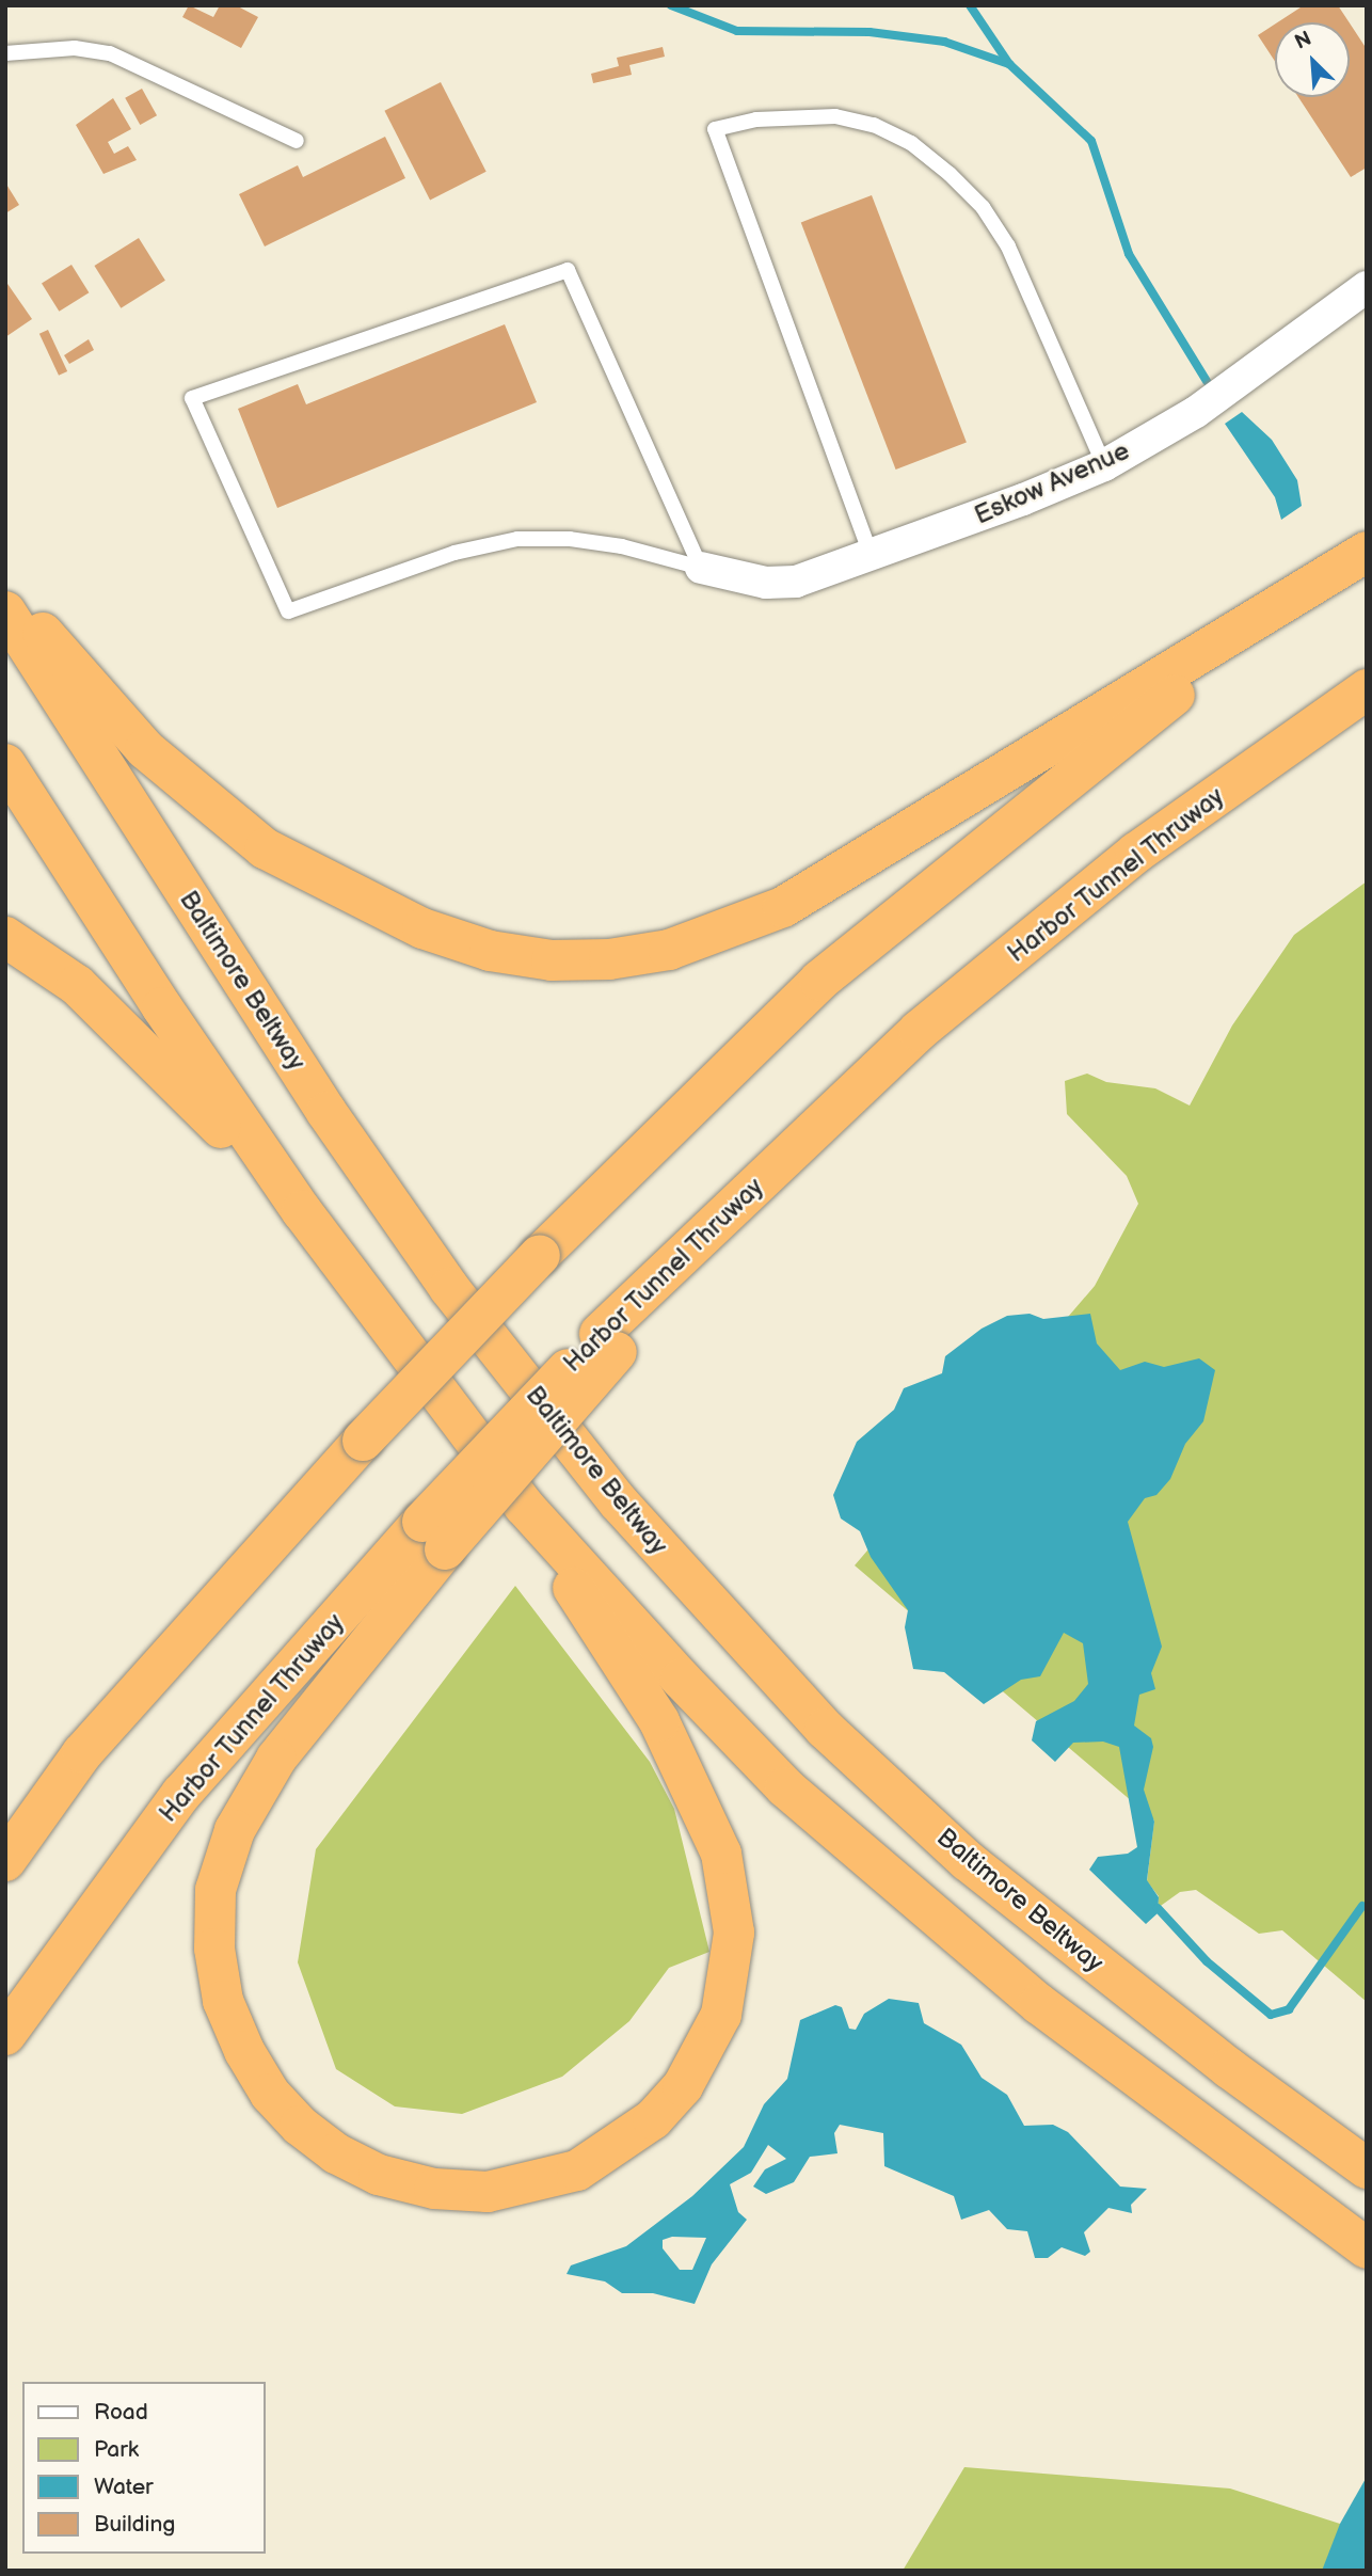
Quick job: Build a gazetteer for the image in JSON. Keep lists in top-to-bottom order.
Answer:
{
  "streets": {
    "highway": ["Harbor Tunnel Thruway", "Baltimore Beltway"],
    "street": ["Eskow Avenue"]
  },
  "legend": [
    "Road",
    "Park",
    "Water",
    "Building"
  ],
  "north": "top left"
}
